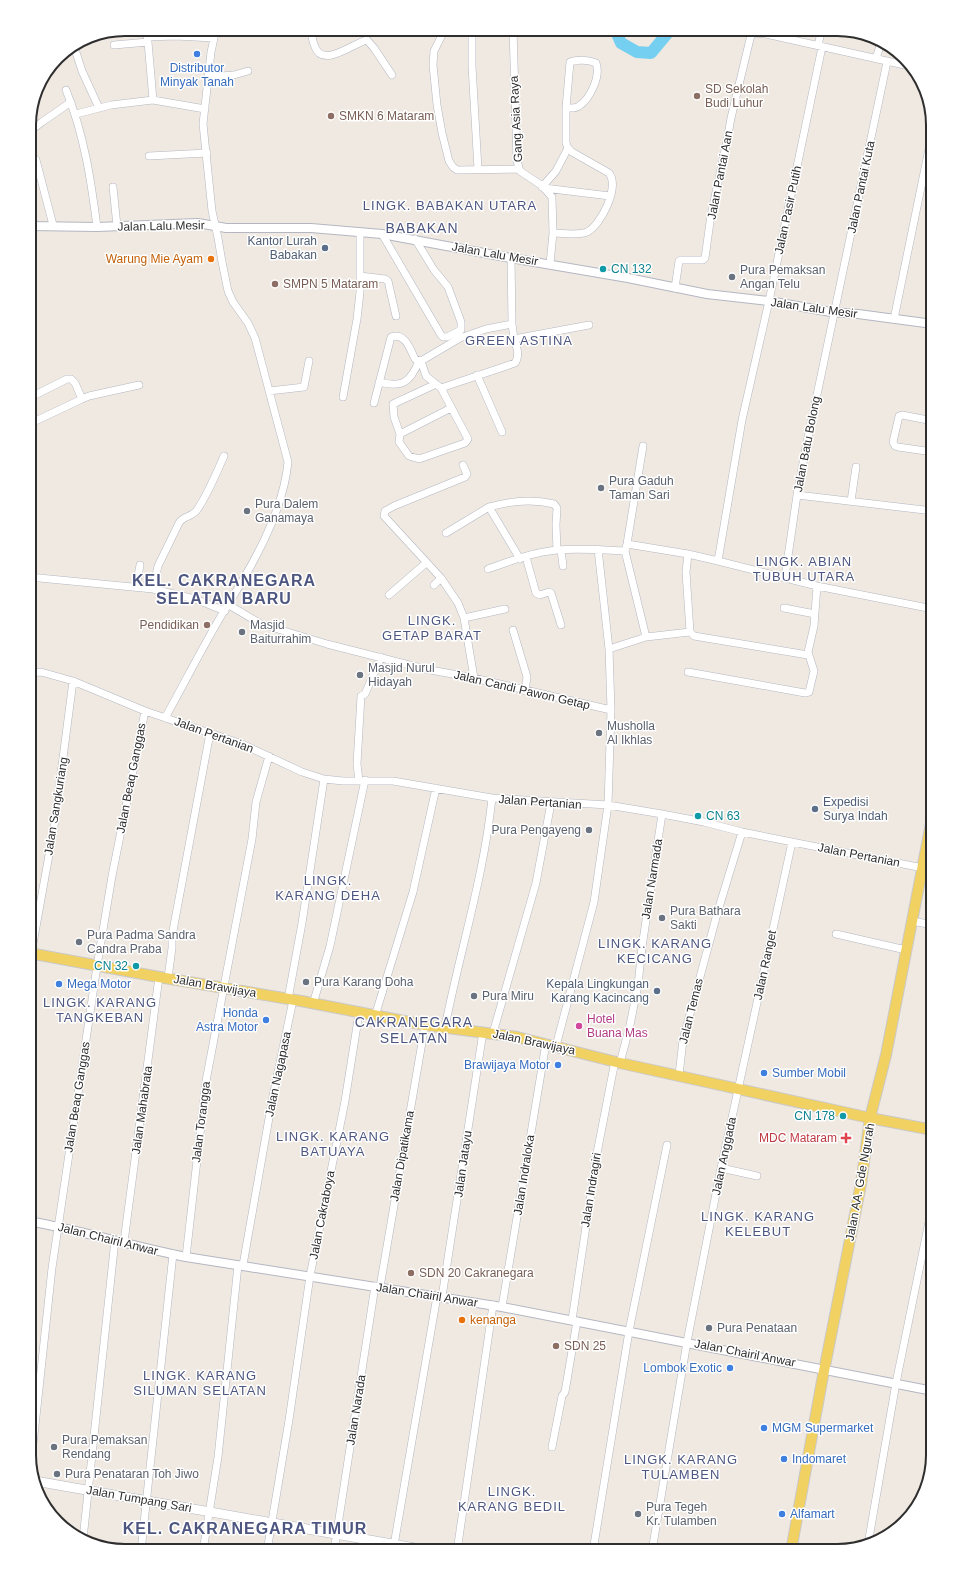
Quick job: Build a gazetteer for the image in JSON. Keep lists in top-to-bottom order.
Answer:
{
  "streets": {
    "main road": ["Jalan Brawijaya", "Jalan AA. Gde Ngurah", "Jalan Tumpang Sari"],
    "street": [
      "Gang Asia Raya",
      "Jalan Pantai Aan",
      "Jalan Pantai Kuta",
      "Jalan Pasir Putih",
      "Jalan Lalu Mesir",
      "Jalan Batu Bolong",
      "Jalan Candi Pawon Getap",
      "Jalan Pertanian",
      "Jalan Beaq Ganggas",
      "Jalan Sangkuriang",
      "Jalan Narmada",
      "Jalan Ranget",
      "Jalan Temas",
      "Jalan Nagapasa",
      "Jalan Mahabrata",
      "Jalan Torangga",
      "Jalan Dipatikama",
      "Jalan Anggada",
      "Jalan Jatayu",
      "Jalan Indraloka",
      "Jalan Indragiri",
      "Jalan Cakraboya",
      "Jalan Chairil Anwar",
      "Jalan Narada"
    ]
  },
  "crossings": [
    ["Gang Asia Raya", "Jalan Lalu Mesir"],
    ["Jalan Pantai Aan", "Jalan Lalu Mesir"],
    ["Jalan Pantai Kuta", "Jalan Lalu Mesir"],
    ["Jalan Pantai Kuta", "Jalan Batu Bolong"],
    ["Jalan Pasir Putih", "Jalan Lalu Mesir"],
    ["Jalan Lalu Mesir", "Jalan Batu Bolong"],
    ["Jalan Candi Pawon Getap", "Jalan Indraloka"],
    ["Jalan Pertanian", "Jalan Beaq Ganggas"],
    ["Jalan Pertanian", "Jalan Sangkuriang"],
    ["Jalan Pertanian", "Jalan Narmada"],
    ["Jalan Pertanian", "Jalan Ranget"],
    ["Jalan Pertanian", "Jalan Temas"],
    ["Jalan Pertanian", "Jalan Nagapasa"],
    ["Jalan Pertanian", "Jalan Mahabrata"],
    ["Jalan Pertanian", "Jalan Torangga"],
    ["Jalan Pertanian", "Jalan Jatayu"],
    ["Jalan Pertanian", "Jalan Indraloka"],
    ["Jalan Pertanian", "Jalan AA. Gde Ngurah"],
    ["Jalan Beaq Ganggas", "Jalan Brawijaya"],
    ["Jalan Beaq Ganggas", "Jalan Chairil Anwar"],
    ["Jalan Narmada", "Jalan Brawijaya"],
    ["Jalan Narmada", "Jalan Indragiri"],
    ["Jalan Ranget", "Jalan Brawijaya"],
    ["Jalan Ranget", "Jalan Anggada"],
    ["Jalan Brawijaya", "Jalan Temas"],
    ["Jalan Brawijaya", "Jalan Nagapasa"],
    ["Jalan Brawijaya", "Jalan Mahabrata"],
    ["Jalan Brawijaya", "Jalan Torangga"],
    ["Jalan Brawijaya", "Jalan Dipatikama"],
    ["Jalan Brawijaya", "Jalan Anggada"],
    ["Jalan Brawijaya", "Jalan Jatayu"],
    ["Jalan Brawijaya", "Jalan Indraloka"],
    ["Jalan Brawijaya", "Jalan AA. Gde Ngurah"],
    ["Jalan Brawijaya", "Jalan Indragiri"],
    ["Jalan Brawijaya", "Jalan Cakraboya"],
    ["Jalan Nagapasa", "Jalan Chairil Anwar"],
    ["Jalan Nagapasa", "Jalan Tumpang Sari"],
    ["Jalan Mahabrata", "Jalan Chairil Anwar"],
    ["Jalan Mahabrata", "Jalan Tumpang Sari"],
    ["Jalan Torangga", "Jalan Chairil Anwar"],
    ["Jalan Dipatikama", "Jalan Chairil Anwar"],
    ["Jalan Dipatikama", "Jalan Narada"],
    ["Jalan Anggada", "Jalan Chairil Anwar"],
    ["Jalan Jatayu", "Jalan Chairil Anwar"],
    ["Jalan Indraloka", "Jalan Chairil Anwar"],
    ["Jalan AA. Gde Ngurah", "Jalan Chairil Anwar"],
    ["Jalan Indragiri", "Jalan Chairil Anwar"],
    ["Jalan Cakraboya", "Jalan Chairil Anwar"],
    ["Jalan Cakraboya", "Jalan Tumpang Sari"],
    ["Jalan Chairil Anwar", "Jalan Narada"],
    ["Jalan Narada", "Jalan Tumpang Sari"]
  ],
  "districts": [
    "LINGK. BABAKAN UTARA",
    "BABAKAN",
    "GREEN ASTINA",
    "LINGK. ABIAN TUBUH UTARA",
    "KEL. CAKRANEGARA SELATAN BARU",
    "LINGK. GETAP BARAT",
    "LINGK. KARANG DEHA",
    "LINGK. KARANG KECICANG",
    "LINGK. KARANG TANGKEBAN",
    "CAKRANEGARA SELATAN",
    "LINGK. KARANG BATUAYA",
    "LINGK. KARANG KELEBUT",
    "LINGK. KARANG SILUMAN SELATAN",
    "LINGK. KARANG TULAMBEN",
    "LINGK. KARANG BEDIL",
    "KEL. CAKRANEGARA TIMUR"
  ],
  "places": {
    "other": [
      "Distributor Minyak Tanah",
      "SD Sekolah Budi Luhur",
      "SMKN 6 Mataram",
      "Kantor Lurah Babakan",
      "Warung Mie Ayam",
      "CN 132",
      "Pura Pemaksan Angan Telu",
      "SMPN 5 Mataram",
      "Pura Gaduh Taman Sari",
      "Pura Dalem Ganamaya",
      "Pendidikan",
      "Masjid Baiturrahim",
      "Masjid Nurul Hidayah",
      "Musholla Al Ikhlas",
      "Expedisi Surya Indah",
      "CN 63",
      "Pura Pengayeng",
      "Pura Bathara Sakti",
      "Pura Padma Sandra Candra Praba",
      "CN 32",
      "Pura Karang Doha",
      "Mega Motor",
      "Kepala Lingkungan Karang Kacincang",
      "Pura Miru",
      "Honda Astra Motor",
      "Hotel Buana Mas",
      "Brawijaya Motor",
      "Sumber Mobil",
      "CN 178",
      "SDN 20 Cakranegara",
      "kenanga",
      "Pura Penataan",
      "SDN 25",
      "Lombok Exotic",
      "MGM Supermarket",
      "Pura Pemaksan Rendang",
      "Indomaret",
      "Pura Penataran Toh Jiwo",
      "Pura Tegeh Kr. Tulamben",
      "Alfamart"
    ],
    "health": ["MDC Mataram"]
  }
}
